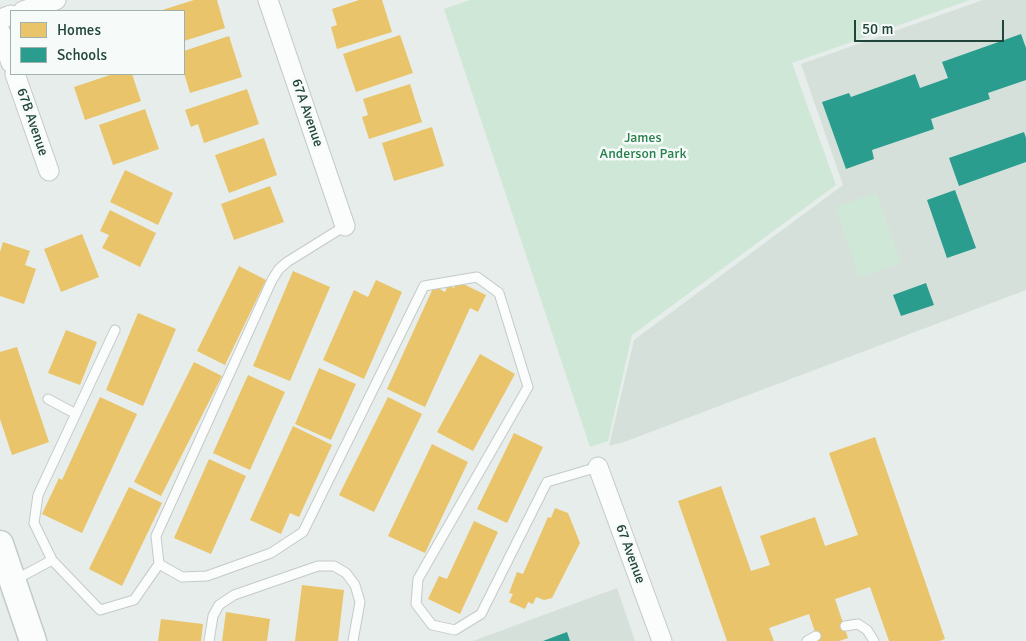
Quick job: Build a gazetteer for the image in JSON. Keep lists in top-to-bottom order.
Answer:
{
  "streets": {
    "street": ["67A Avenue", "67B Avenue", "67 Avenue"]
  },
  "parks": ["James Anderson Park"],
  "legend": ["Homes", "Schools"],
  "scale_bar": "50 m"
}
